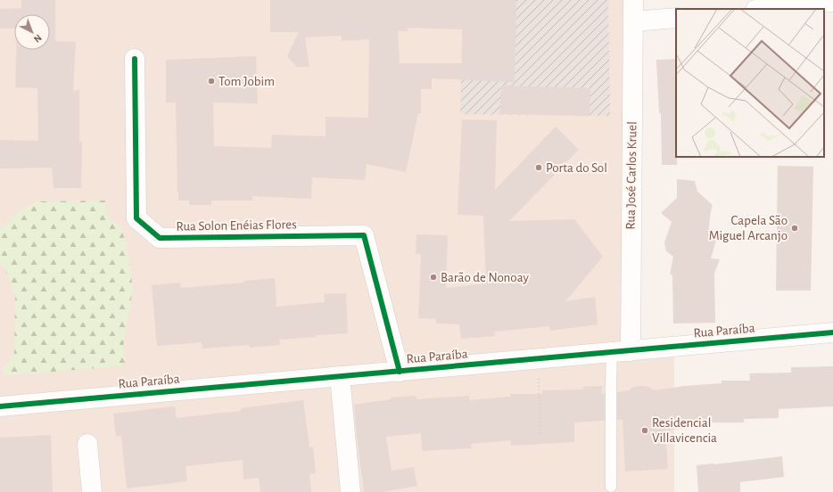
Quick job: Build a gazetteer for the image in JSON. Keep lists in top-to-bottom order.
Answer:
{
  "streets": {
    "street": ["Rua José Carlos Kruel", "Rua Solon Enéias Flores", "Rua Paraíba"]
  },
  "crossings": [
    ["Rua José Carlos Kruel", "Rua Paraíba"],
    ["Rua Solon Enéias Flores", "Rua Paraíba"]
  ],
  "places": [
    "Tom Jobim",
    "Porta do Sol",
    "Capela São Miguel Arcanjo",
    "Barão de Nonoay",
    "Residencial Villavicencia"
  ],
  "north": "bottom right"
}
